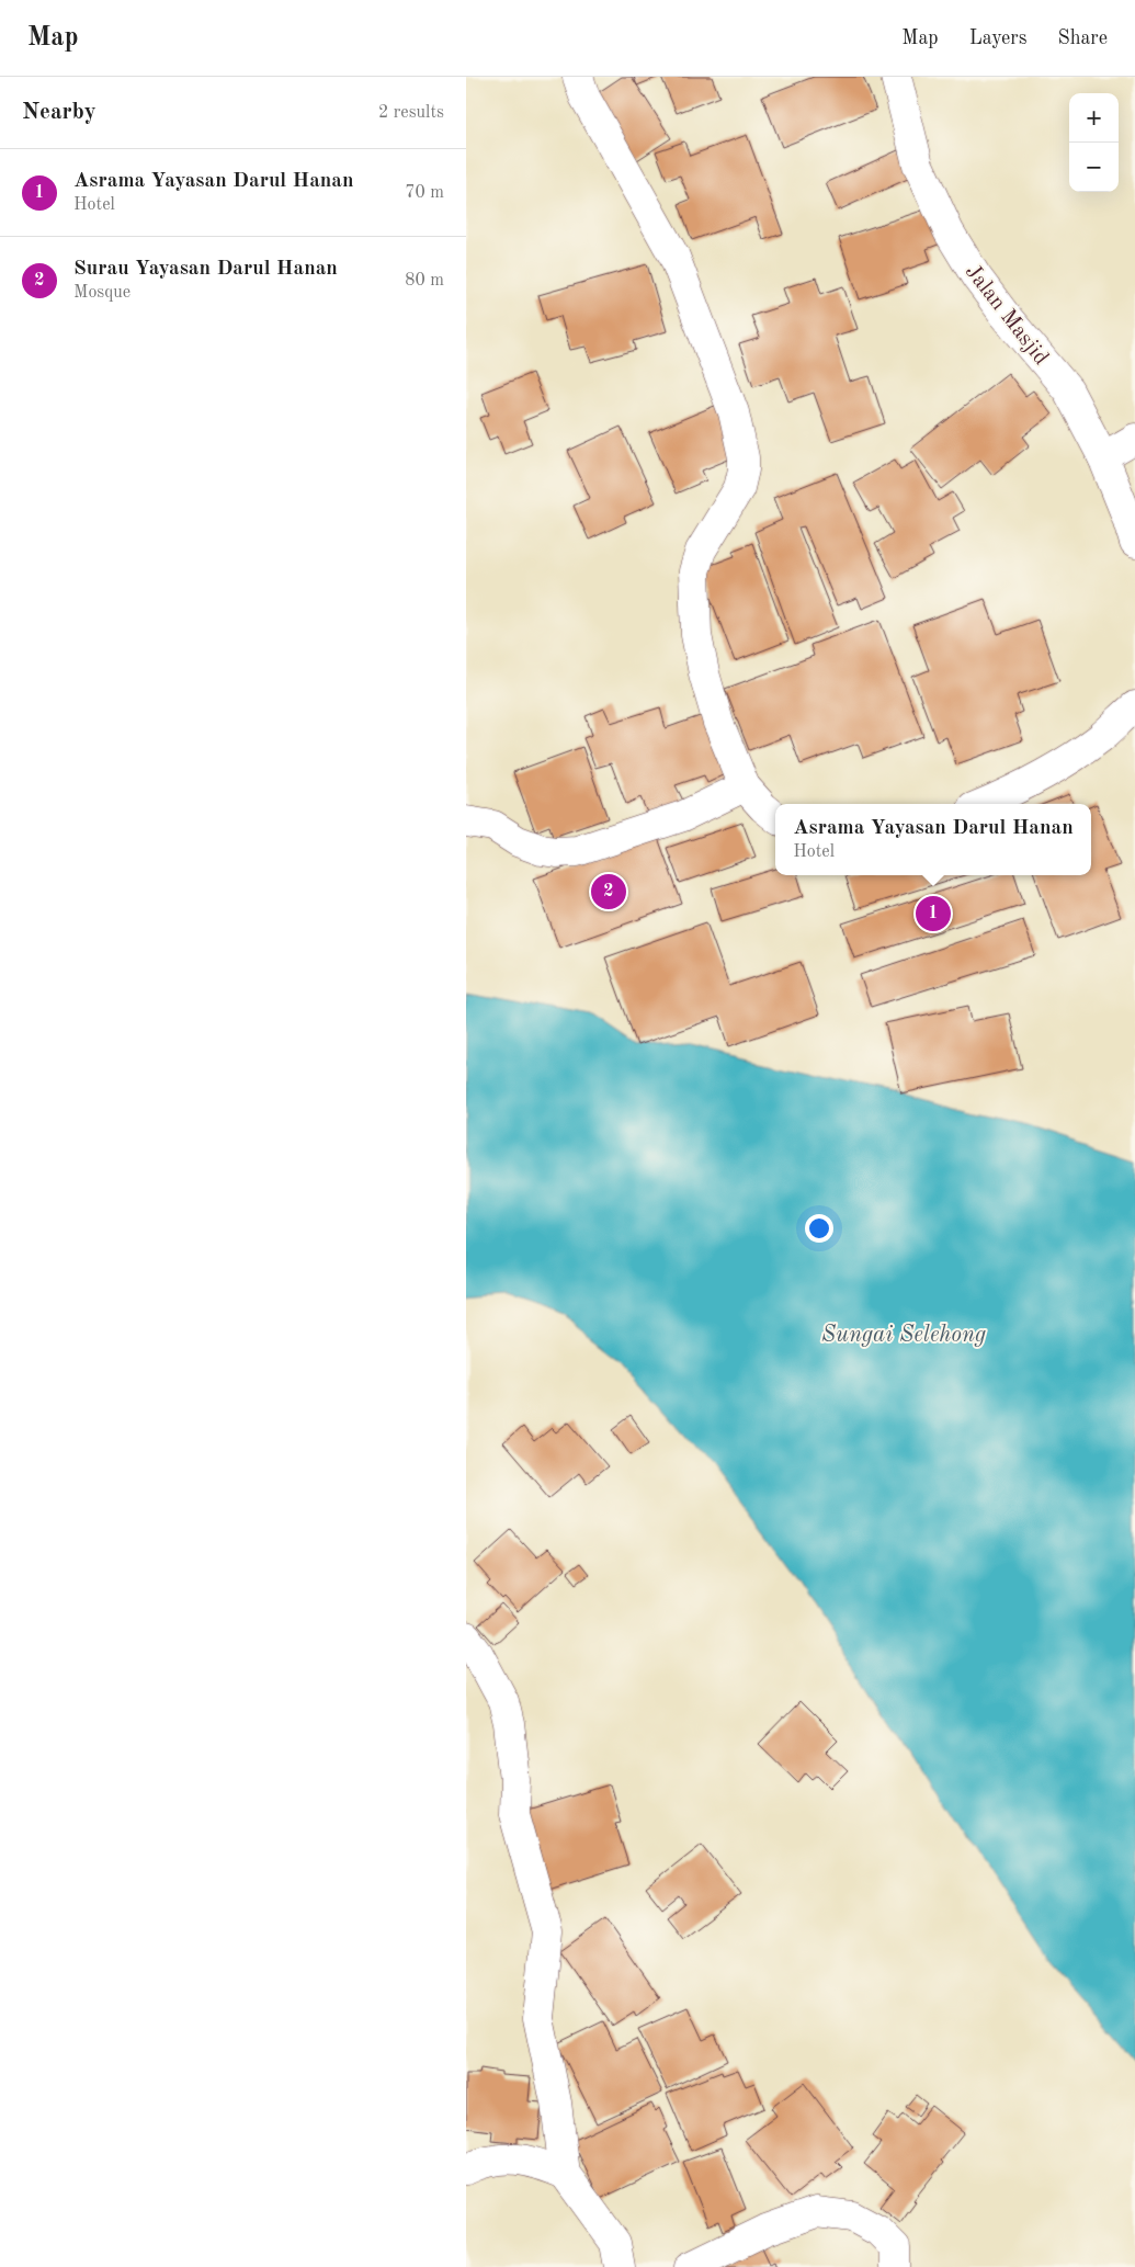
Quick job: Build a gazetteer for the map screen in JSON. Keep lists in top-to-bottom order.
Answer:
{
  "streets": {
    "street": ["Jalan Masjid"]
  },
  "water": ["Sungai Selehong"],
  "page": {
    "header": "Map",
    "nav": ["Map", "Layers", "Share"],
    "heading": ["Nearby", "2 results"],
    "map_buttons": ["+", "−"],
    "list": [
      {
        "mark": "1",
        "name": "Asrama Yayasan Darul Hanan",
        "note": "Hotel",
        "value": "70 m"
      },
      {
        "mark": "2",
        "name": "Surau Yayasan Darul Hanan",
        "note": "Mosque",
        "value": "80 m"
      }
    ],
    "popup": ["Asrama Yayasan Darul Hanan", "Hotel"],
    "pins": ["2", "1"]
  }
}
